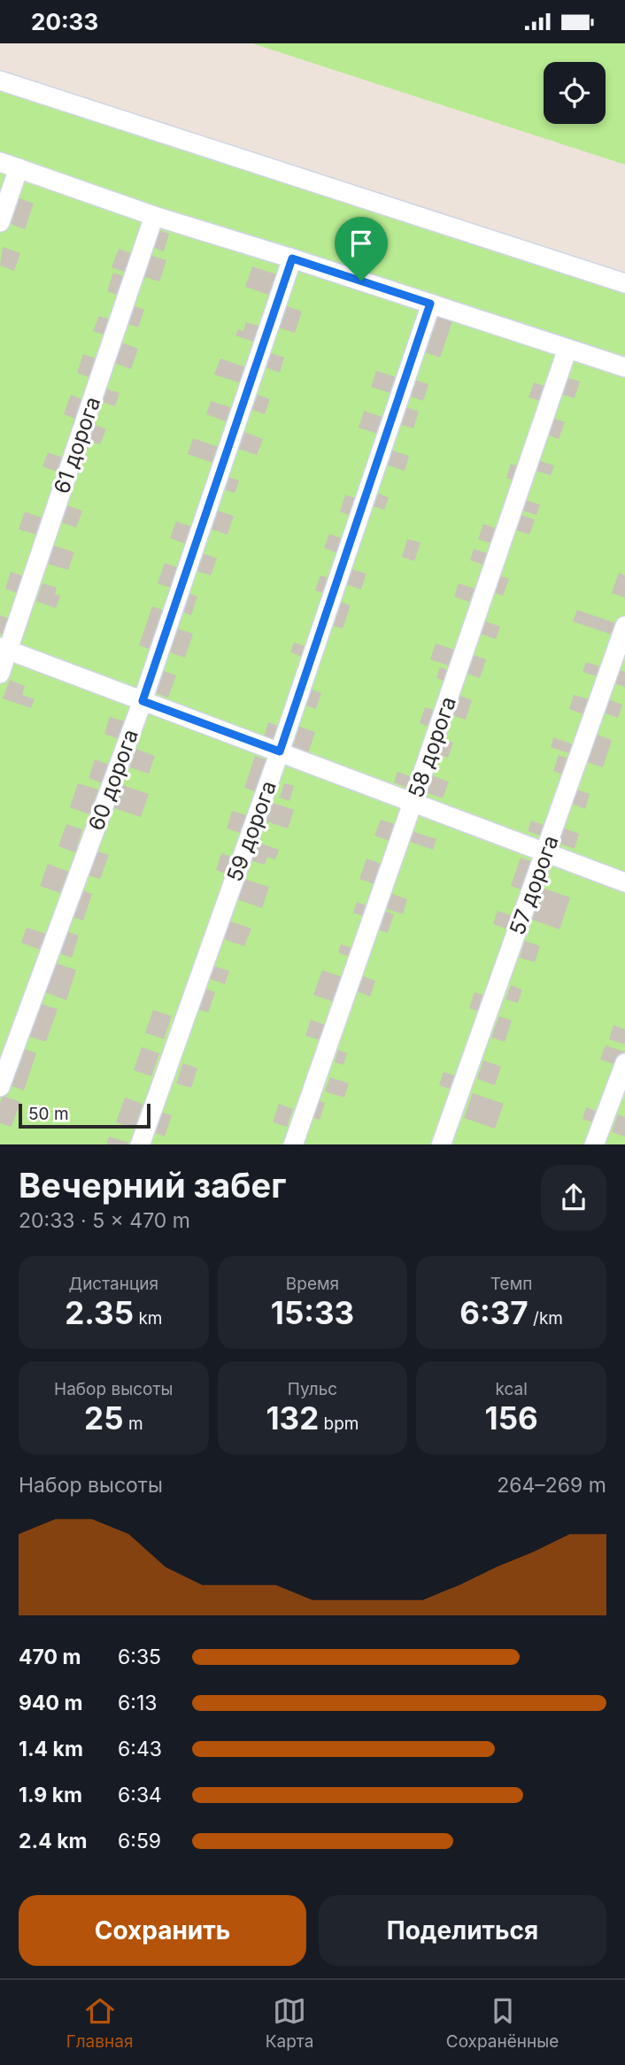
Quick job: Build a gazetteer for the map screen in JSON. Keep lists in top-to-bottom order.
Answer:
{
  "streets": {
    "street": [
      "61 дорога",
      "58 дорога",
      "60 дорога",
      "59 дорога",
      "57 дорога"
    ]
  },
  "scale_bar": "50 m",
  "page": {
    "status": "20:33",
    "scale": "50 m",
    "heading": ["Вечерний забег", "20:33 · 5 × 470 m"],
    "stats": [
      ["Дистанция", "2.35 km"],
      ["Время", "15:33"],
      ["Темп", "6:37 /km"],
      ["Набор высоты", "25 m"],
      ["Пульс", "132 bpm"],
      ["kcal", "156"]
    ],
    "chart": ["Набор высоты", "264–269 m"],
    "list": [
      {
        "name": "470 m",
        "note": "6:35"
      },
      {
        "name": "940 m",
        "note": "6:13"
      },
      {
        "name": "1.4 km",
        "note": "6:43"
      },
      {
        "name": "1.9 km",
        "note": "6:34"
      },
      {
        "name": "2.4 km",
        "note": "6:59"
      }
    ],
    "buttons": ["Сохранить", "Поделиться"],
    "tabs": ["Главная", "Карта", "Сохранённые"]
  }
}
